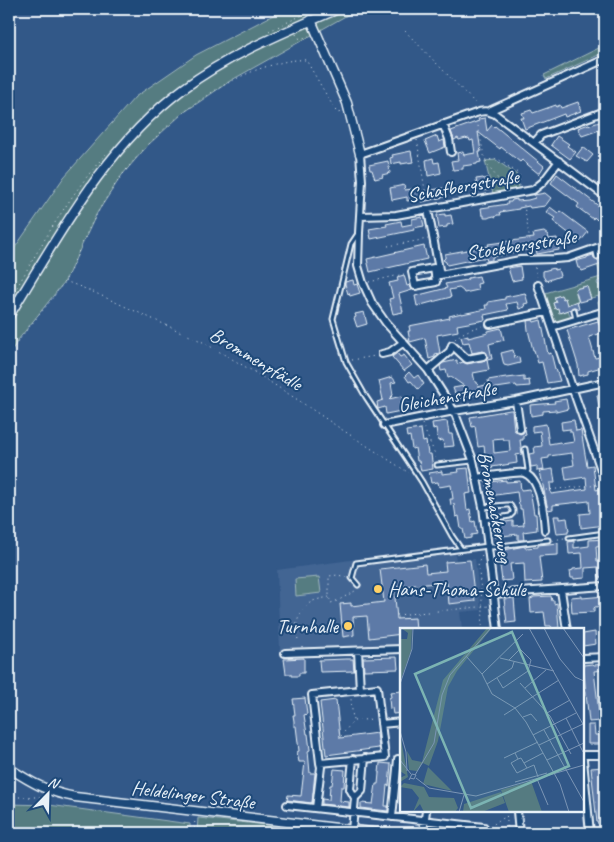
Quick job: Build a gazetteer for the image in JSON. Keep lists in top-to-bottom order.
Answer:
{
  "streets": {
    "street": [
      "Schafbergstraße",
      "Stockbergstraße",
      "Gleichenstraße",
      "Bromenackerweg",
      "Heldelinger Straße"
    ],
    "path": ["Brommenpfädle"]
  },
  "crossings": [
    ["Schafbergstraße", "Stockbergstraße"],
    ["Schafbergstraße", "Bromenackerweg"],
    ["Gleichenstraße", "Bromenackerweg"]
  ],
  "places": ["Hans-Thoma-Schule", "Turnhalle"],
  "north": "top right"
}
